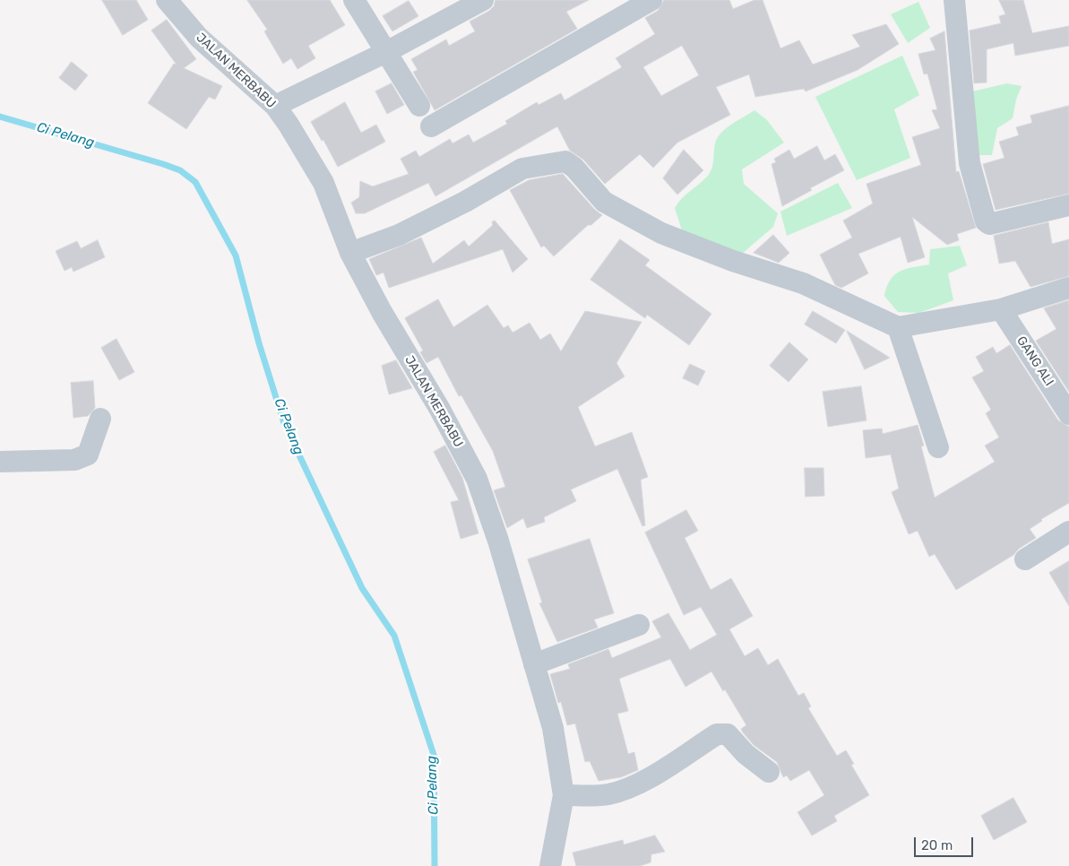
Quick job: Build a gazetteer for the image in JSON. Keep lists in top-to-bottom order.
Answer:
{
  "streets": {
    "street": ["JALAN MERBABU", "GANG ALI"]
  },
  "water": ["Ci Pelang"],
  "scale_bar": "20 m"
}
